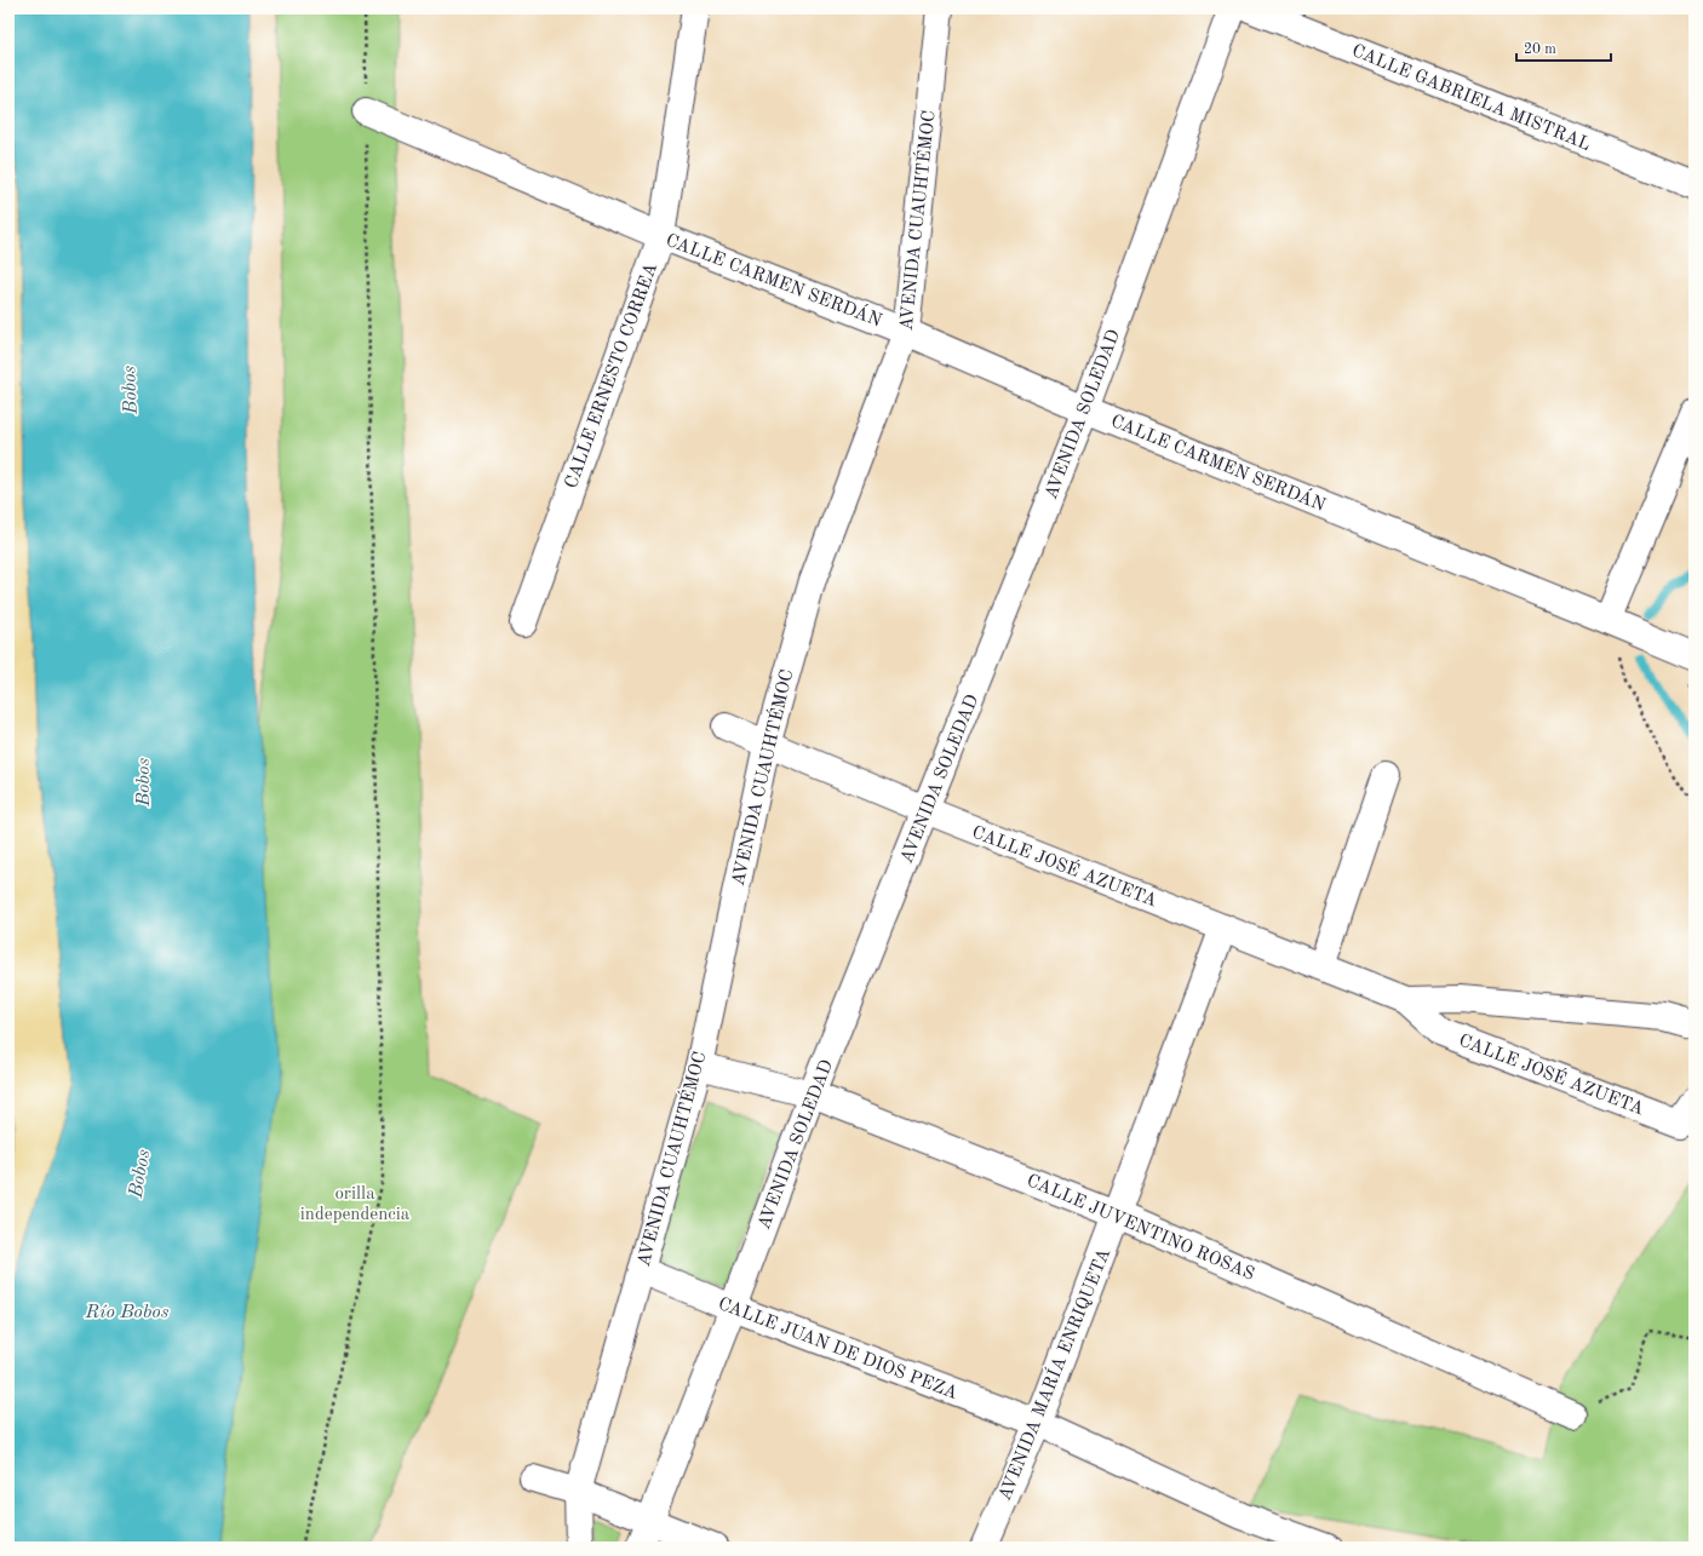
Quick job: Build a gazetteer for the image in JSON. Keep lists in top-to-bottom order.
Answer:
{
  "streets": {
    "street": [
      "CALLE GABRIELA MISTRAL",
      "AVENIDA CUAUHTÉMOC",
      "CALLE CARMEN SERDÁN",
      "CALLE ERNESTO CORREA",
      "AVENIDA SOLEDAD",
      "CALLE JOSÉ AZUETA",
      "CALLE JUVENTINO ROSAS",
      "CALLE JUAN DE DIOS PEZA",
      "AVENIDA MARÍA ENRIQUETA"
    ]
  },
  "crossings": [
    ["AVENIDA CUAUHTÉMOC", "CALLE CARMEN SERDÁN"],
    ["AVENIDA CUAUHTÉMOC", "CALLE JOSÉ AZUETA"],
    ["AVENIDA CUAUHTÉMOC", "CALLE JUVENTINO ROSAS"],
    ["AVENIDA CUAUHTÉMOC", "CALLE JUAN DE DIOS PEZA"],
    ["CALLE CARMEN SERDÁN", "CALLE ERNESTO CORREA"],
    ["CALLE CARMEN SERDÁN", "AVENIDA SOLEDAD"],
    ["AVENIDA SOLEDAD", "CALLE JOSÉ AZUETA"],
    ["AVENIDA SOLEDAD", "CALLE JUVENTINO ROSAS"],
    ["AVENIDA SOLEDAD", "CALLE JUAN DE DIOS PEZA"],
    ["CALLE JOSÉ AZUETA", "AVENIDA MARÍA ENRIQUETA"],
    ["CALLE JUVENTINO ROSAS", "AVENIDA MARÍA ENRIQUETA"],
    ["CALLE JUAN DE DIOS PEZA", "AVENIDA MARÍA ENRIQUETA"]
  ],
  "water": ["Bobos", "Río Bobos"],
  "parks": ["orilla independencia"],
  "scale_bar": "20 m"
}
